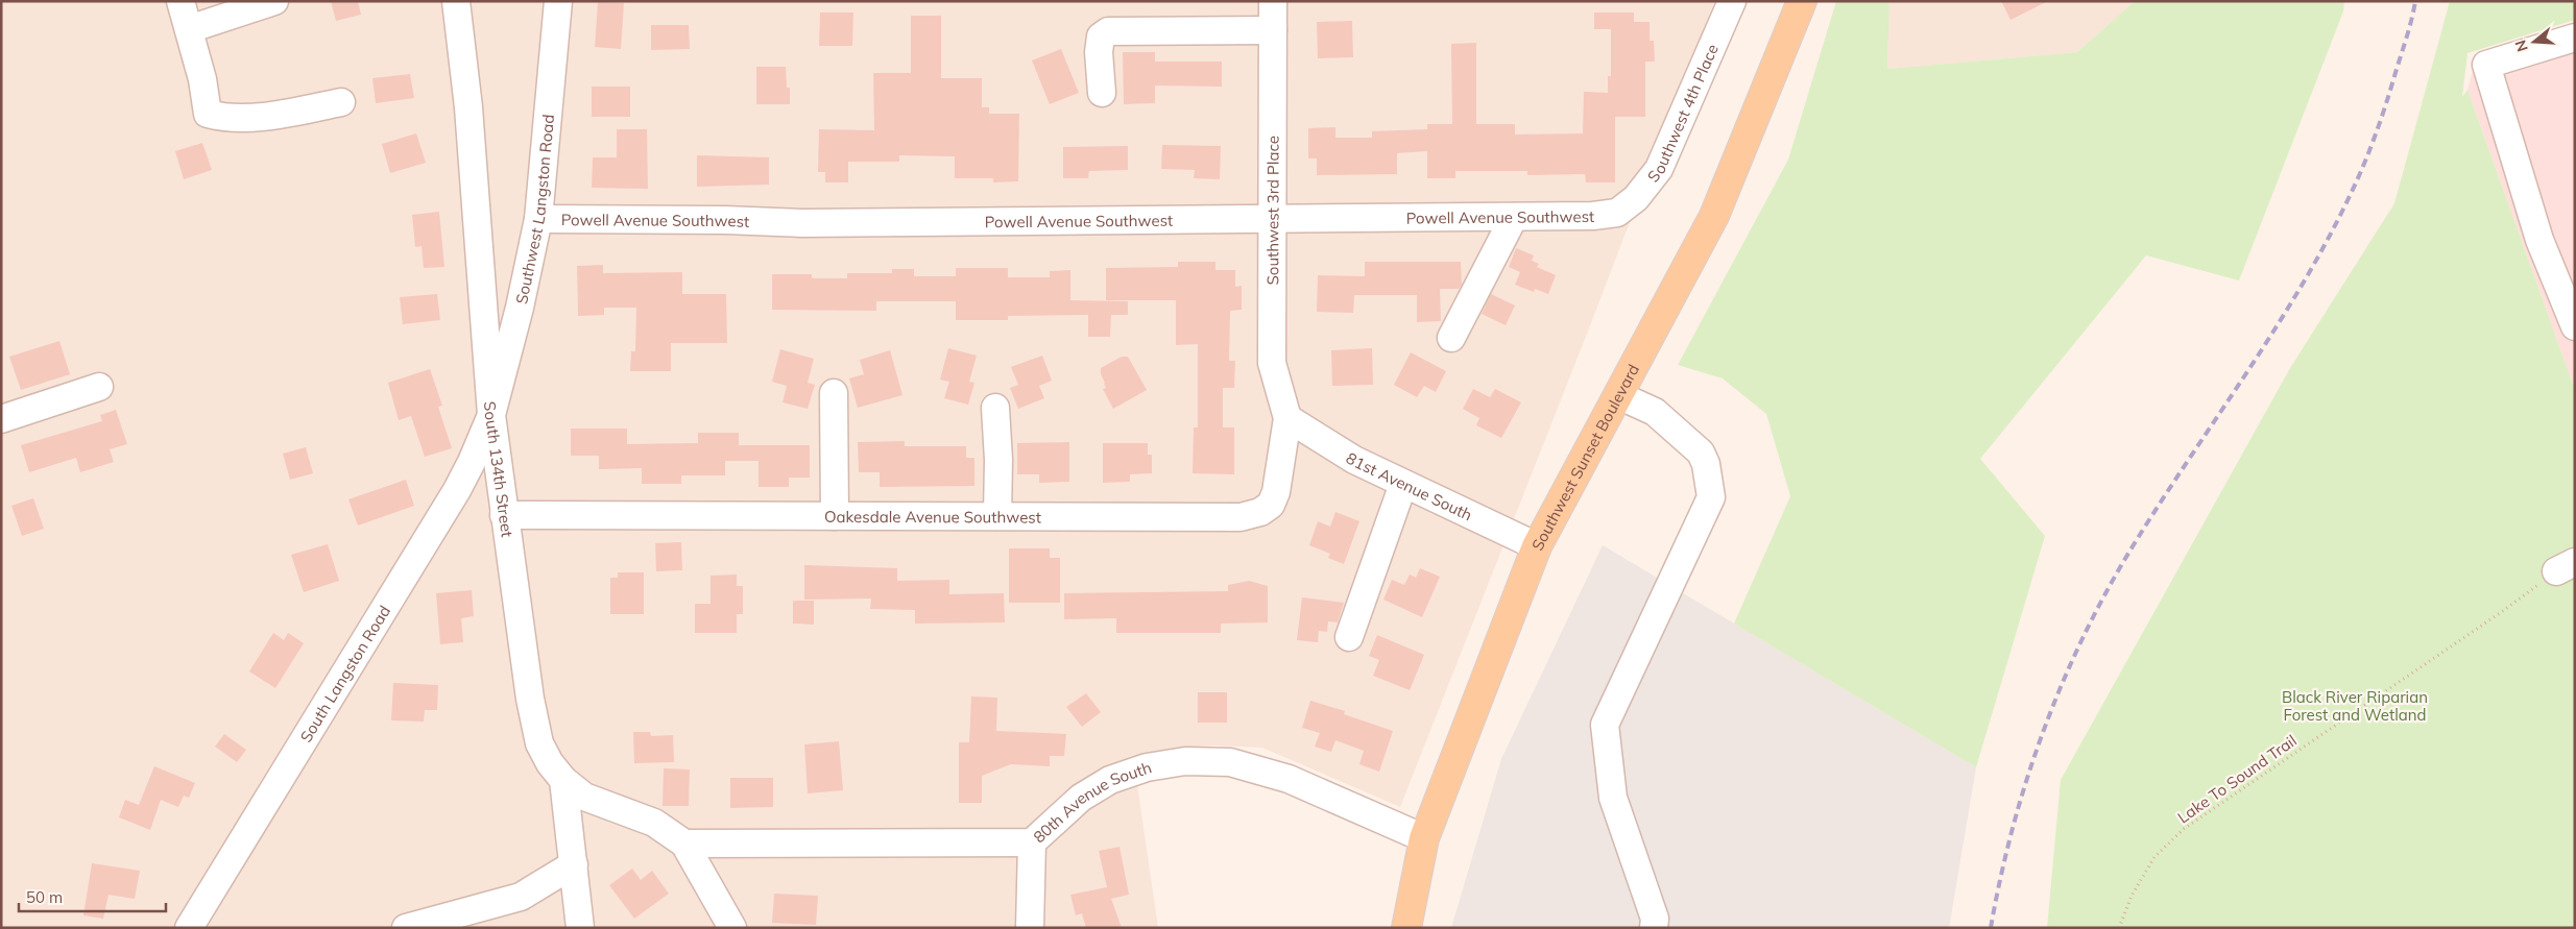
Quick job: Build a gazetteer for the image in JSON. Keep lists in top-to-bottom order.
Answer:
{
  "streets": {
    "main road": ["Southwest Sunset Boulevard"],
    "street": [
      "Southwest 4th Place",
      "Southwest Langston Road",
      "Southwest 3rd Place",
      "Powell Avenue Southwest",
      "South 134th Street",
      "81st Avenue South",
      "Oakesdale Avenue Southwest",
      "South Langston Road",
      "80th Avenue South"
    ],
    "path": ["Lake To Sound Trail"]
  },
  "crossings": [
    ["Southwest 4th Place", "Powell Avenue Southwest"],
    ["Southwest Langston Road", "Powell Avenue Southwest"],
    ["Southwest Langston Road", "South 134th Street"],
    ["Southwest Langston Road", "South Langston Road"],
    ["Southwest 3rd Place", "Powell Avenue Southwest"],
    ["Southwest 3rd Place", "81st Avenue South"],
    ["Southwest 3rd Place", "Oakesdale Avenue Southwest"],
    ["Southwest Sunset Boulevard", "81st Avenue South"],
    ["Southwest Sunset Boulevard", "80th Avenue South"],
    ["South 134th Street", "Oakesdale Avenue Southwest"],
    ["South 134th Street", "South Langston Road"],
    ["South 134th Street", "80th Avenue South"],
    ["81st Avenue South", "Oakesdale Avenue Southwest"]
  ],
  "parks": ["Black River Riparian Forest and Wetland"],
  "scale_bar": "50 m",
  "north": "left"
}
